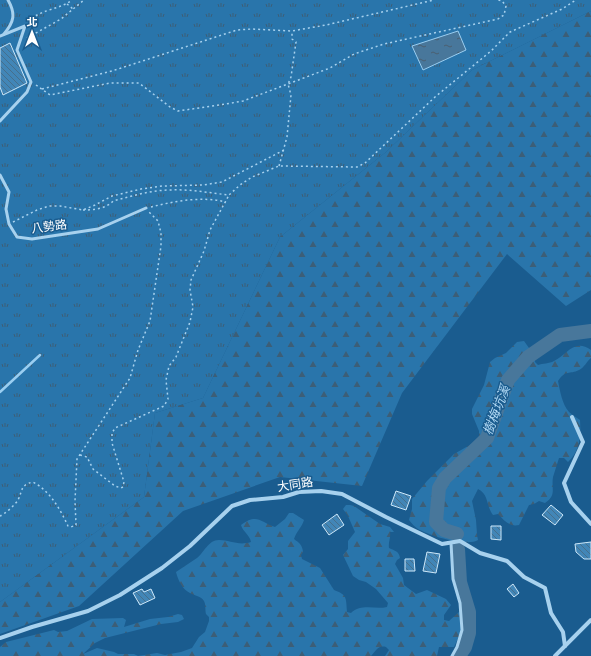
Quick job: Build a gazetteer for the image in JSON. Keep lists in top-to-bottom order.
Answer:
{
  "streets": {
    "street": ["大同路"],
    "lane": ["八勢路"]
  },
  "water": ["樹梅坑溪"],
  "north": "top"
}
